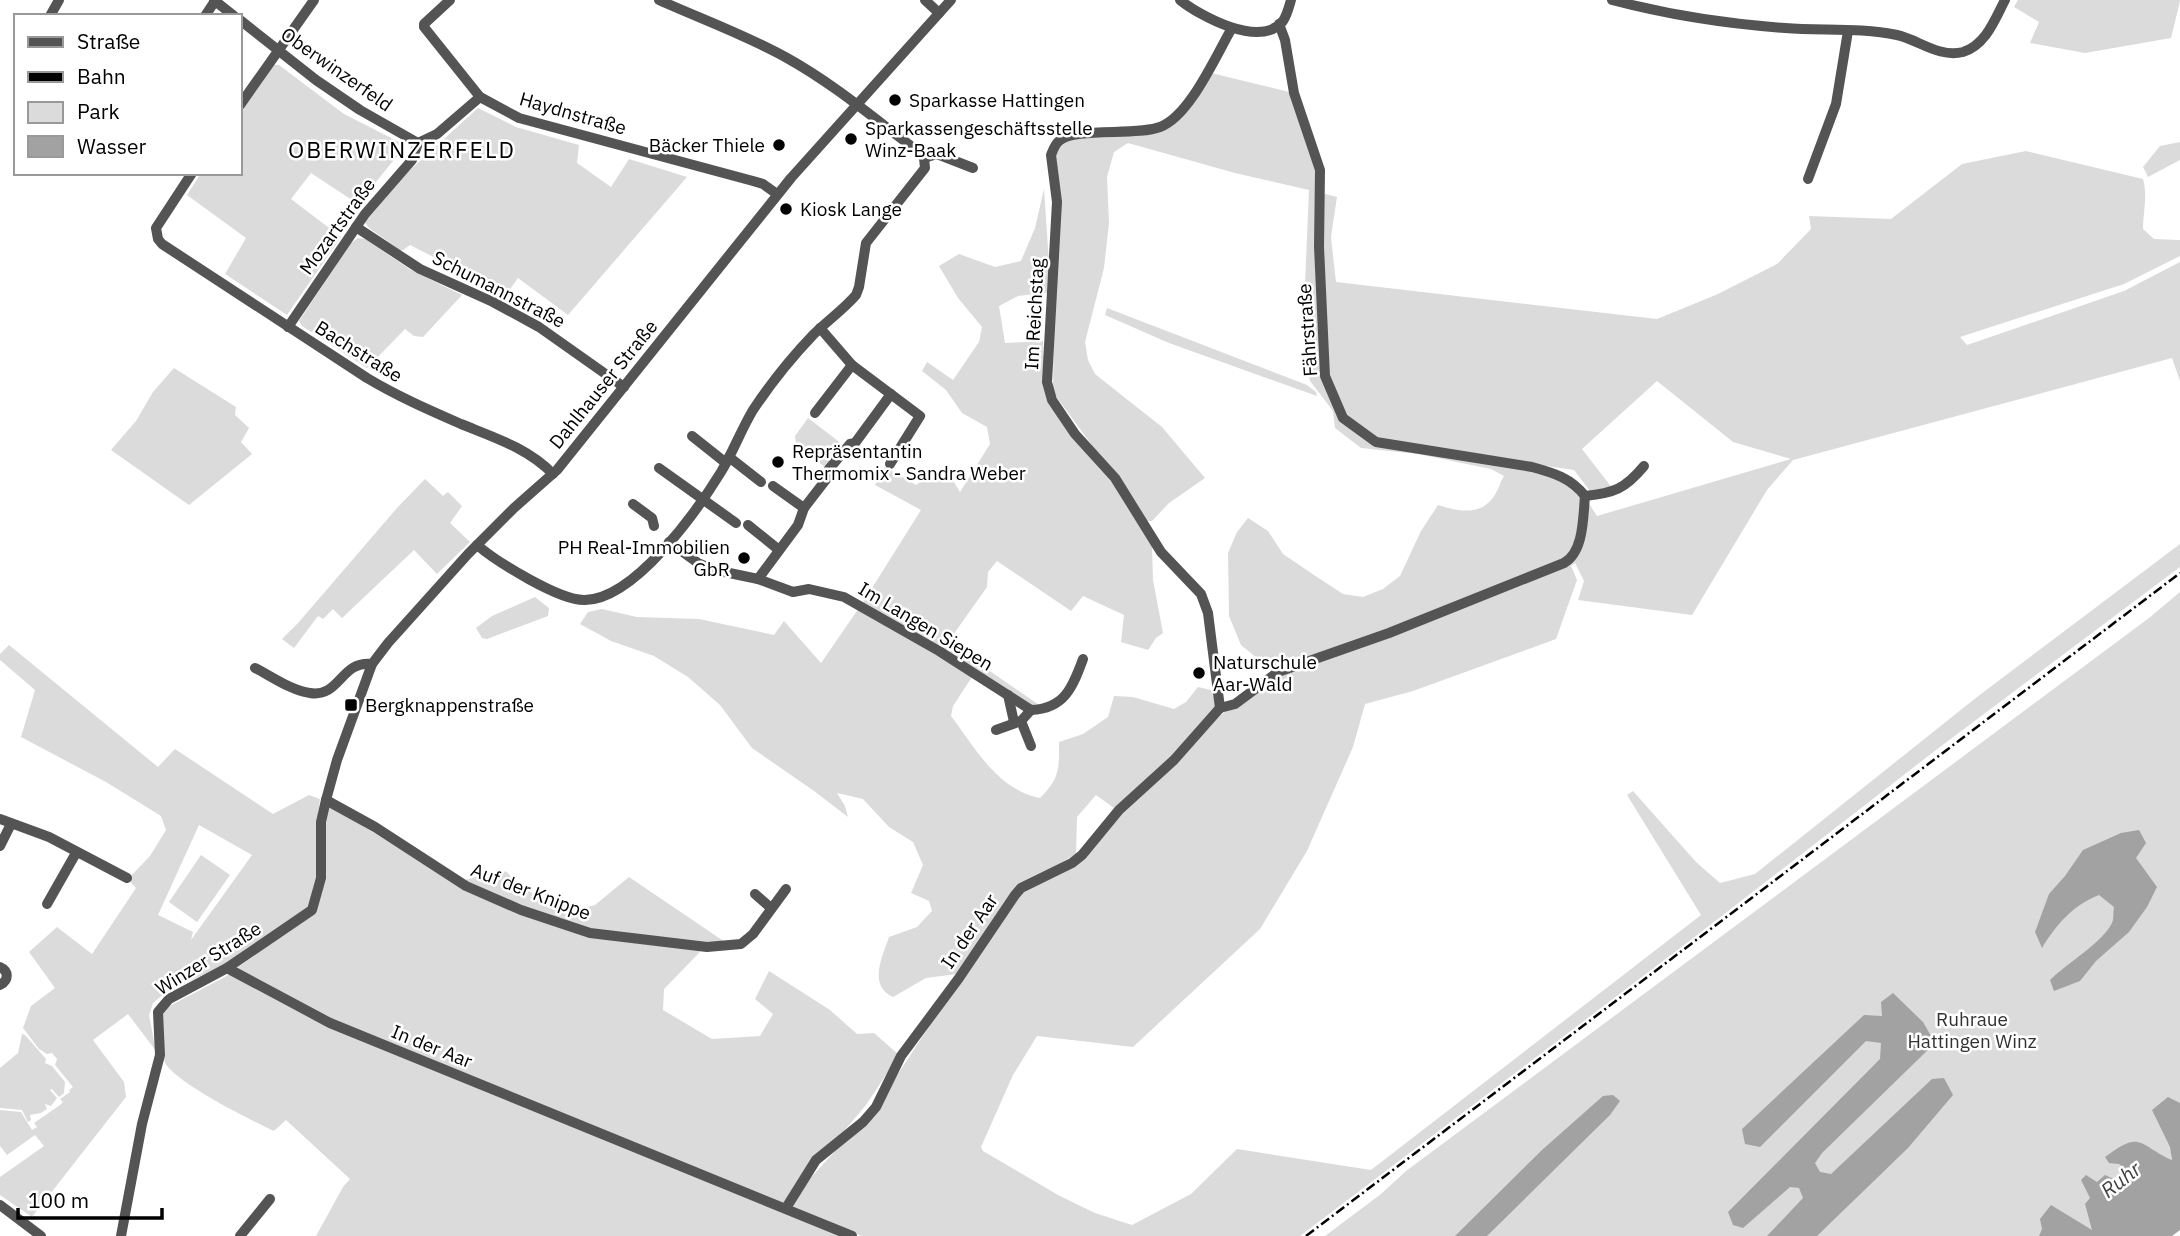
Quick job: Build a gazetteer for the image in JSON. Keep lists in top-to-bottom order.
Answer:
{
  "streets": {
    "street": [
      "Oberwinzerfeld",
      "Haydnstraße",
      "Mozartstraße",
      "Schumannstraße",
      "Im Reichstag",
      "Fährstraße",
      "Bachstraße",
      "Dahlhauser Straße",
      "Im Langen Siepen",
      "Auf der Knippe",
      "In der Aar",
      "Winzer Straße"
    ]
  },
  "crossings": [
    ["Oberwinzerfeld", "Mozartstraße"],
    ["Haydnstraße", "Mozartstraße"],
    ["Haydnstraße", "Dahlhauser Straße"],
    ["Mozartstraße", "Schumannstraße"],
    ["Mozartstraße", "Bachstraße"],
    ["Schumannstraße", "Dahlhauser Straße"],
    ["Im Reichstag", "In der Aar"],
    ["Bachstraße", "Dahlhauser Straße"],
    ["Dahlhauser Straße", "Auf der Knippe"],
    ["Dahlhauser Straße", "Winzer Straße"],
    ["Auf der Knippe", "Winzer Straße"],
    ["In der Aar", "Winzer Straße"]
  ],
  "districts": ["OBERWINZERFELD"],
  "water": ["Ruhr"],
  "parks": ["Ruhraue Hattingen Winz"],
  "places": {
    "other": [
      "Sparkasse Hattingen",
      "Sparkassengeschäftsstelle Winz-Baak",
      "Bäcker Thiele",
      "Kiosk Lange",
      "Repräsentantin Thermomix - Sandra Weber",
      "PH Real-Immobilien GbR",
      "Naturschule Aar-Wald"
    ],
    "transit": ["Bergknappenstraße"]
  },
  "legend": [
    "Straße",
    "Bahn",
    "Park",
    "Wasser"
  ],
  "scale_bar": "100 m"
}
